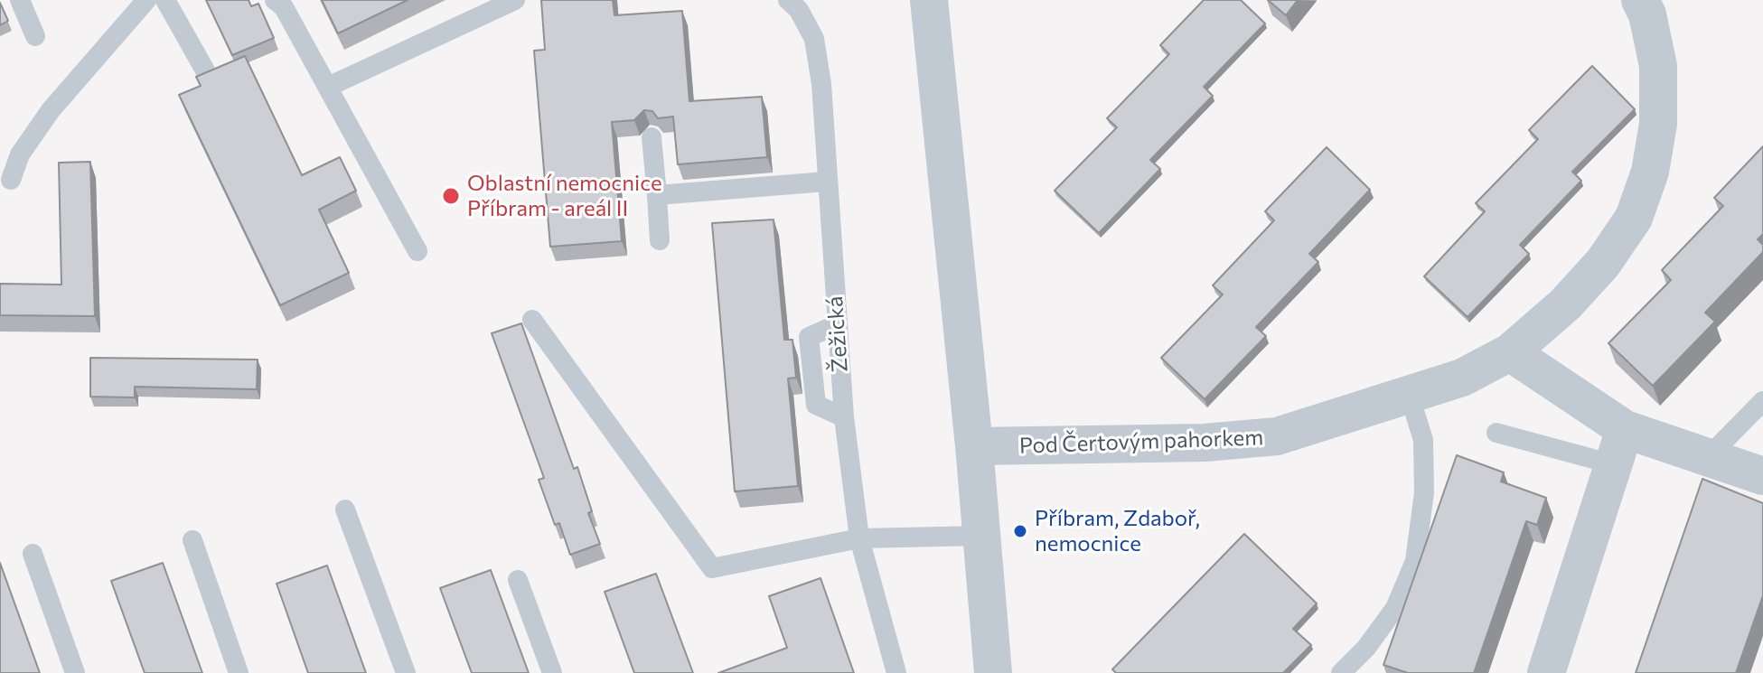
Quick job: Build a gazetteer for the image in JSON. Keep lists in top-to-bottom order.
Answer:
{
  "streets": {
    "street": ["Pod Čertovým pahorkem"],
    "lane": ["Žežická"]
  },
  "places": ["Oblastní nemocnice Příbram - areál II", "Příbram, Zdaboř, nemocnice"]
}
